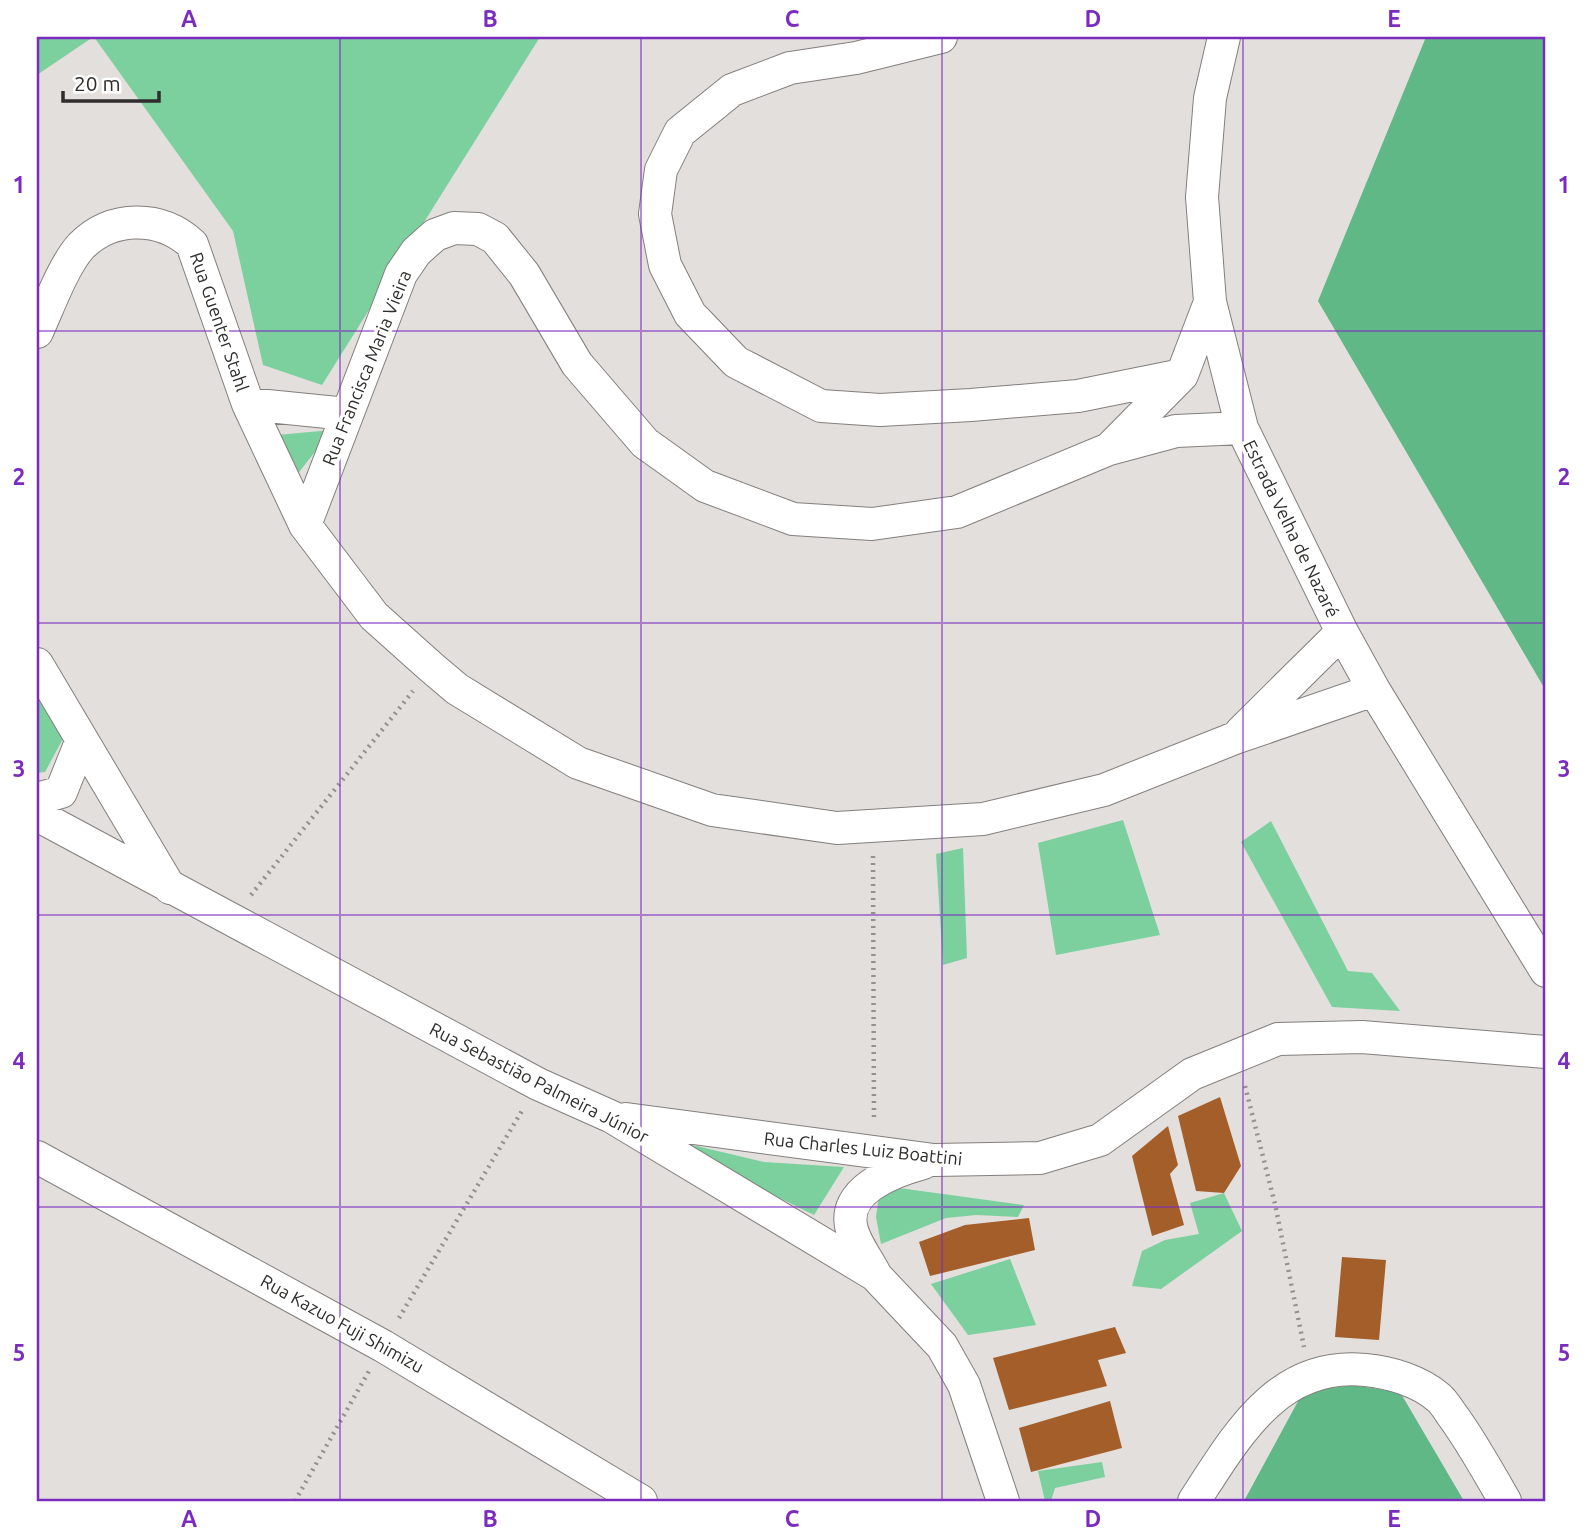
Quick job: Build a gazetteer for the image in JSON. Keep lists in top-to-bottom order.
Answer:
{
  "streets": {
    "street": [
      "Rua Guenter Stahl",
      "Rua Francisca Maria Vieira",
      "Estrada Velha de Nazaré",
      "Rua Sebastião Palmeira Júnior",
      "Rua Charles Luiz Boattini",
      "Rua Kazuo Fuji Shimizu"
    ]
  },
  "crossings": [
    ["Rua Guenter Stahl", "Rua Francisca Maria Vieira"],
    ["Rua Guenter Stahl", "Estrada Velha de Nazaré"],
    ["Rua Francisca Maria Vieira", "Estrada Velha de Nazaré"],
    ["Rua Sebastião Palmeira Júnior", "Rua Charles Luiz Boattini"]
  ],
  "scale_bar": "20 m",
  "grid": {
    "columns": [
      "A",
      "B",
      "C",
      "D",
      "E"
    ],
    "rows": [
      "1",
      "2",
      "3",
      "4",
      "5"
    ]
  }
}
